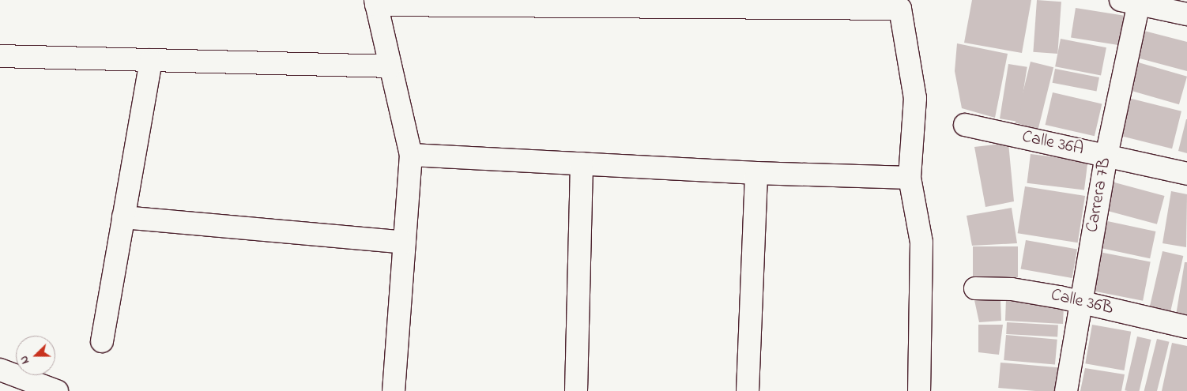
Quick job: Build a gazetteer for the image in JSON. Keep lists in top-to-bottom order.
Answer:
{
  "streets": {
    "street": ["Calle 36A", "Carrera 7B", "Calle 36B"]
  },
  "crossings": [
    ["Calle 36A", "Carrera 7B"],
    ["Carrera 7B", "Calle 36B"]
  ],
  "north": "left"
}
